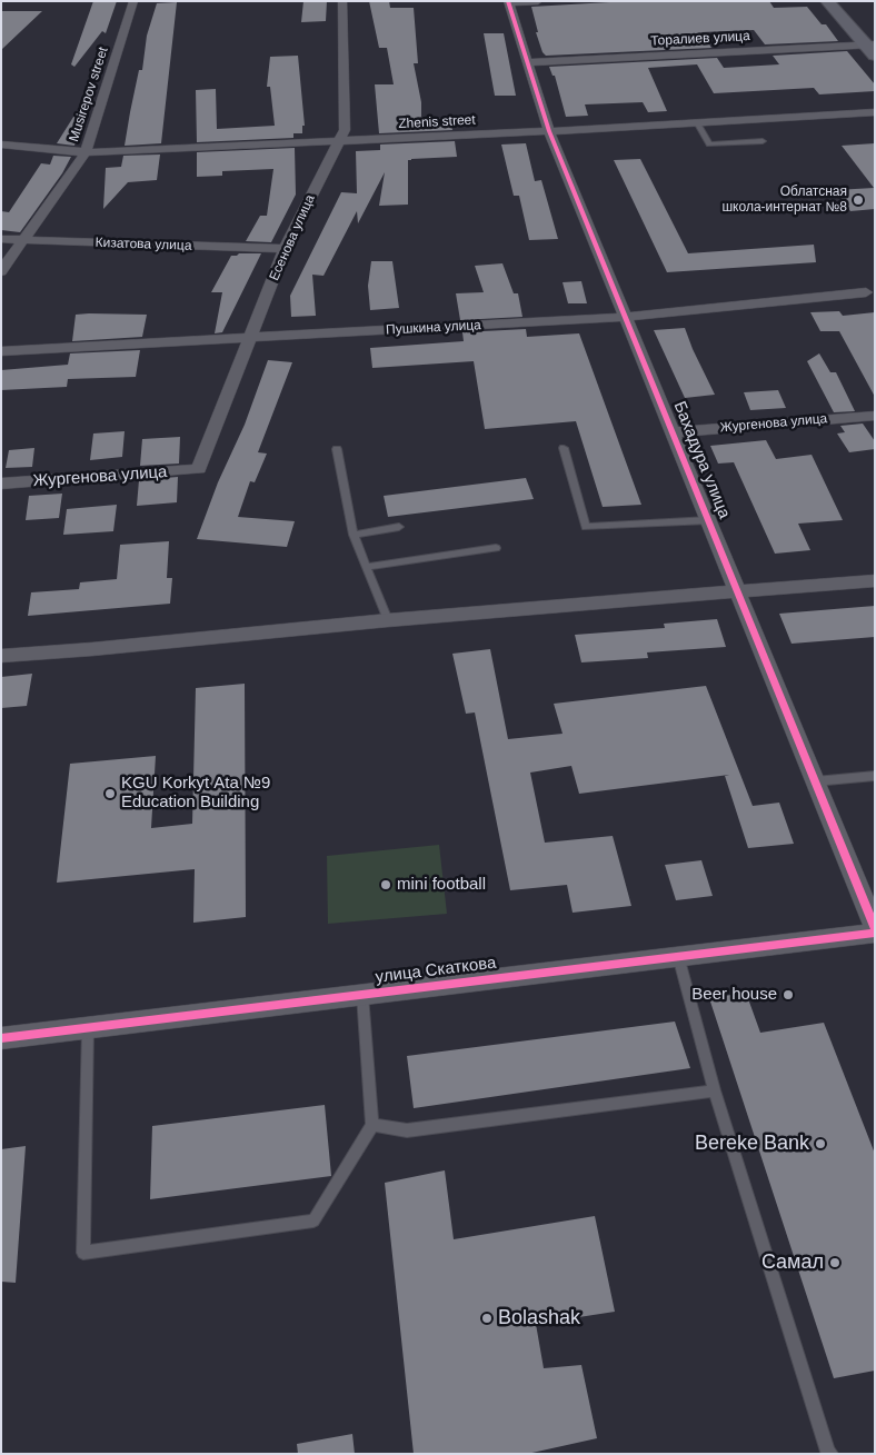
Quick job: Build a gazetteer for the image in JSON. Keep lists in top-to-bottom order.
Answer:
{
  "streets": {
    "street": [
      "Торалиев улица",
      "Musirepov street",
      "Zhenis street",
      "Есенова улица",
      "Кизатова улица",
      "Пушкина улица",
      "Жургенова улица",
      "Бахадура улица",
      "улица Скаткова"
    ]
  },
  "crossings": [
    ["Торалиев улица", "Бахадура улица"],
    ["Musirepov street", "Zhenis street"],
    ["Musirepov street", "Кизатова улица"],
    ["Zhenis street", "Есенова улица"],
    ["Zhenis street", "Бахадура улица"],
    ["Есенова улица", "Кизатова улица"],
    ["Есенова улица", "Пушкина улица"],
    ["Есенова улица", "Жургенова улица"],
    ["Пушкина улица", "Бахадура улица"],
    ["Жургенова улица", "Бахадура улица"]
  ],
  "places": [
    "Облатсная школа-интернат №8",
    "KGU Korkyt Ata №9 Education Building",
    "mini football",
    "Beer house",
    "Bereke Bank",
    "Самал",
    "Bolashak"
  ]
}
